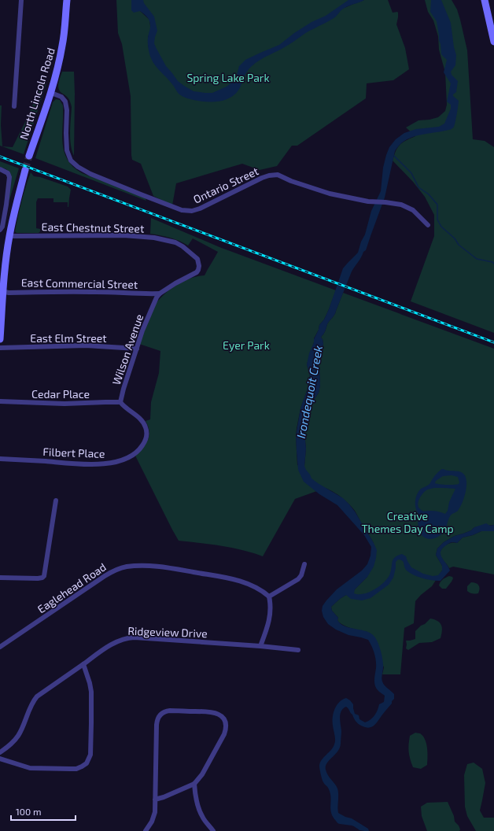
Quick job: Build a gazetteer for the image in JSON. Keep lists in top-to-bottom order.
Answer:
{
  "streets": {
    "street": [
      "North Lincoln Road",
      "Ontario Street",
      "East Chestnut Street",
      "East Commercial Street",
      "East Elm Street",
      "Wilson Avenue",
      "Cedar Place",
      "Filbert Place",
      "Eaglehead Road",
      "Ridgeview Drive"
    ]
  },
  "crossings": [
    ["North Lincoln Road", "Ontario Street"],
    ["East Chestnut Street", "East Commercial Street"],
    ["East Chestnut Street", "Wilson Avenue"],
    ["East Commercial Street", "Wilson Avenue"],
    ["East Elm Street", "Wilson Avenue"],
    ["Wilson Avenue", "Cedar Place"],
    ["Wilson Avenue", "Filbert Place"]
  ],
  "water": ["Irondequoit Creek"],
  "parks": ["Spring Lake Park", "Eyer Park", "Creative Themes Day Camp"],
  "scale_bar": "100 m"
}
